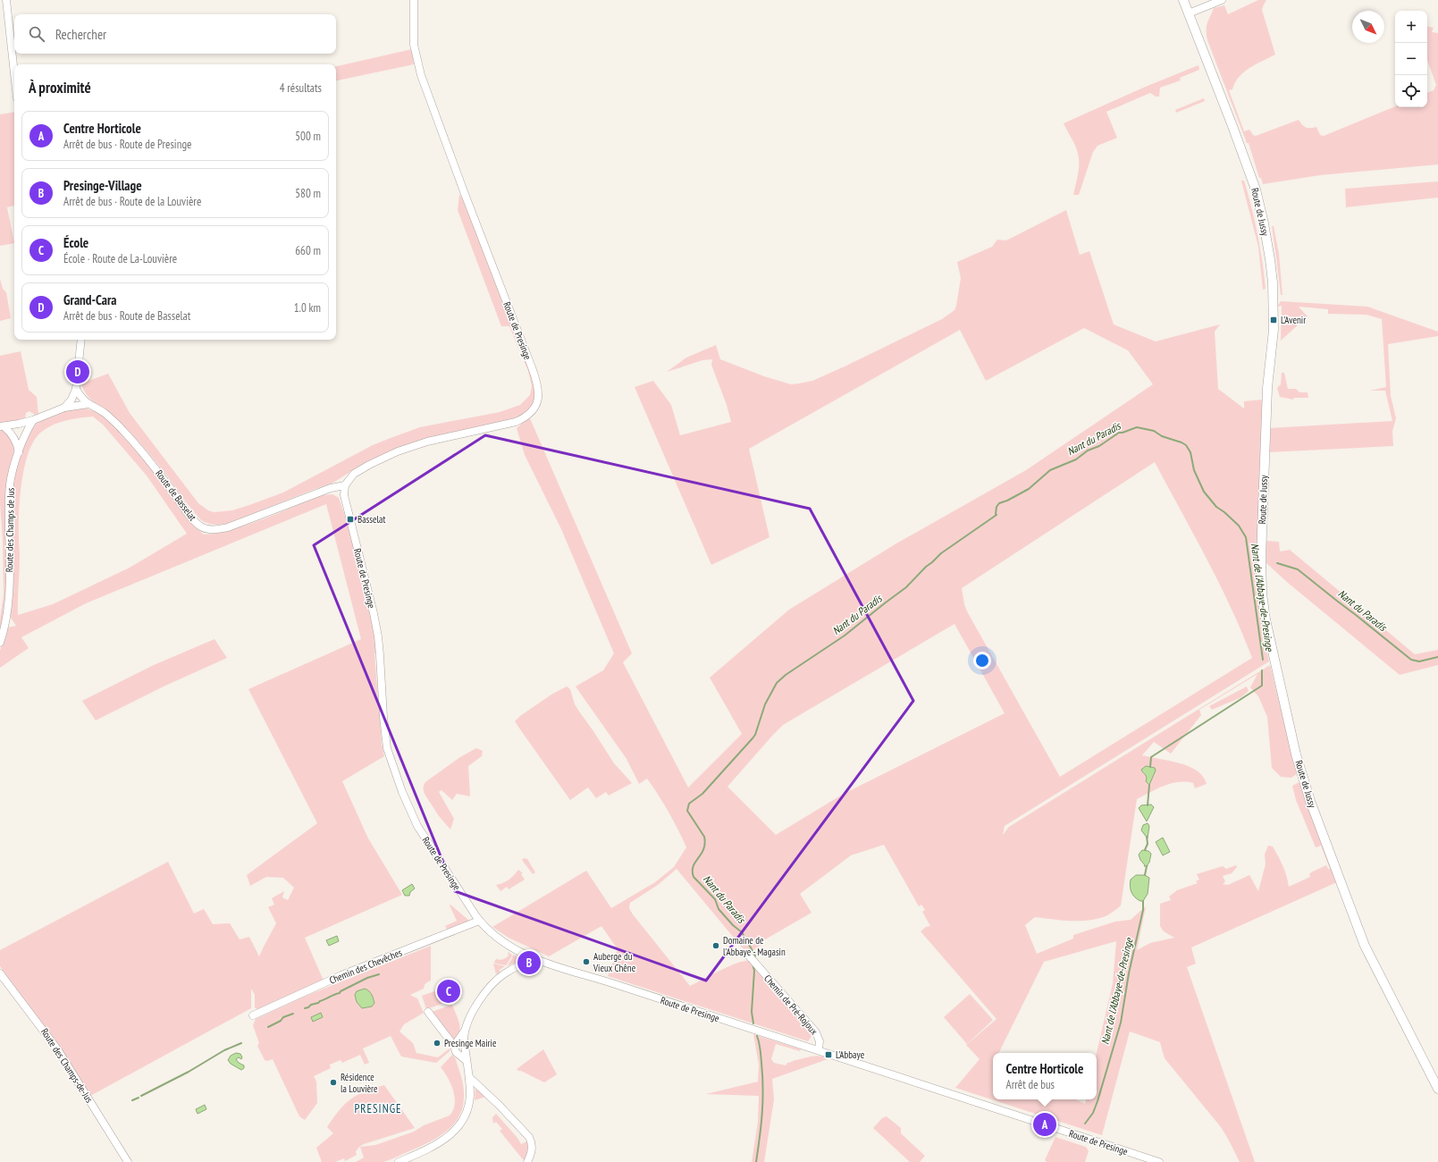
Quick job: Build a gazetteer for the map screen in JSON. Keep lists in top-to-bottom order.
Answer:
{
  "streets": {
    "main road": ["Route de Jussy"],
    "street": [
      "Route de Presinge",
      "Route de Basselat",
      "Route des Champs de Jus",
      "Chemin des Chevêches",
      "Chemin de Pré-Rojoux",
      "Route des Champs-de-Jus"
    ]
  },
  "crossings": [
    ["Route de Presinge", "Route de Basselat"],
    ["Route de Presinge", "Chemin des Chevêches"],
    ["Route de Presinge", "Chemin de Pré-Rojoux"]
  ],
  "districts": ["PRESINGE"],
  "water": ["Nant du Paradis", "Nant de l'Abbaye-de-Presinge"],
  "places": {
    "transit": ["L'Avenir", "Basselat", "L'Abbaye"],
    "other": [
      "Domaine de l'Abbaye - Magasin",
      "Auberge du Vieux Chêne",
      "Presinge Mairie",
      "Résidence la Louvière"
    ]
  },
  "north": "bottom right",
  "page": {
    "map_buttons": ["+", "−"],
    "search": "Rechercher",
    "heading": ["À proximité", "4 résultats"],
    "list": [
      {
        "mark": "A",
        "name": "Centre Horticole",
        "note": "Arrêt de bus · Route de Presinge",
        "value": "500 m"
      },
      {
        "mark": "B",
        "name": "Presinge-Village",
        "note": "Arrêt de bus · Route de la Louvière",
        "value": "580 m"
      },
      {
        "mark": "C",
        "name": "École",
        "note": "École · Route de La-Louvière",
        "value": "660 m"
      },
      {
        "mark": "D",
        "name": "Grand-Cara",
        "note": "Arrêt de bus · Route de Basselat",
        "value": "1.0 km"
      }
    ],
    "pins": [
      "D",
      "B",
      "C",
      "A"
    ],
    "popup": ["Centre Horticole", "Arrêt de bus"]
  }
}
